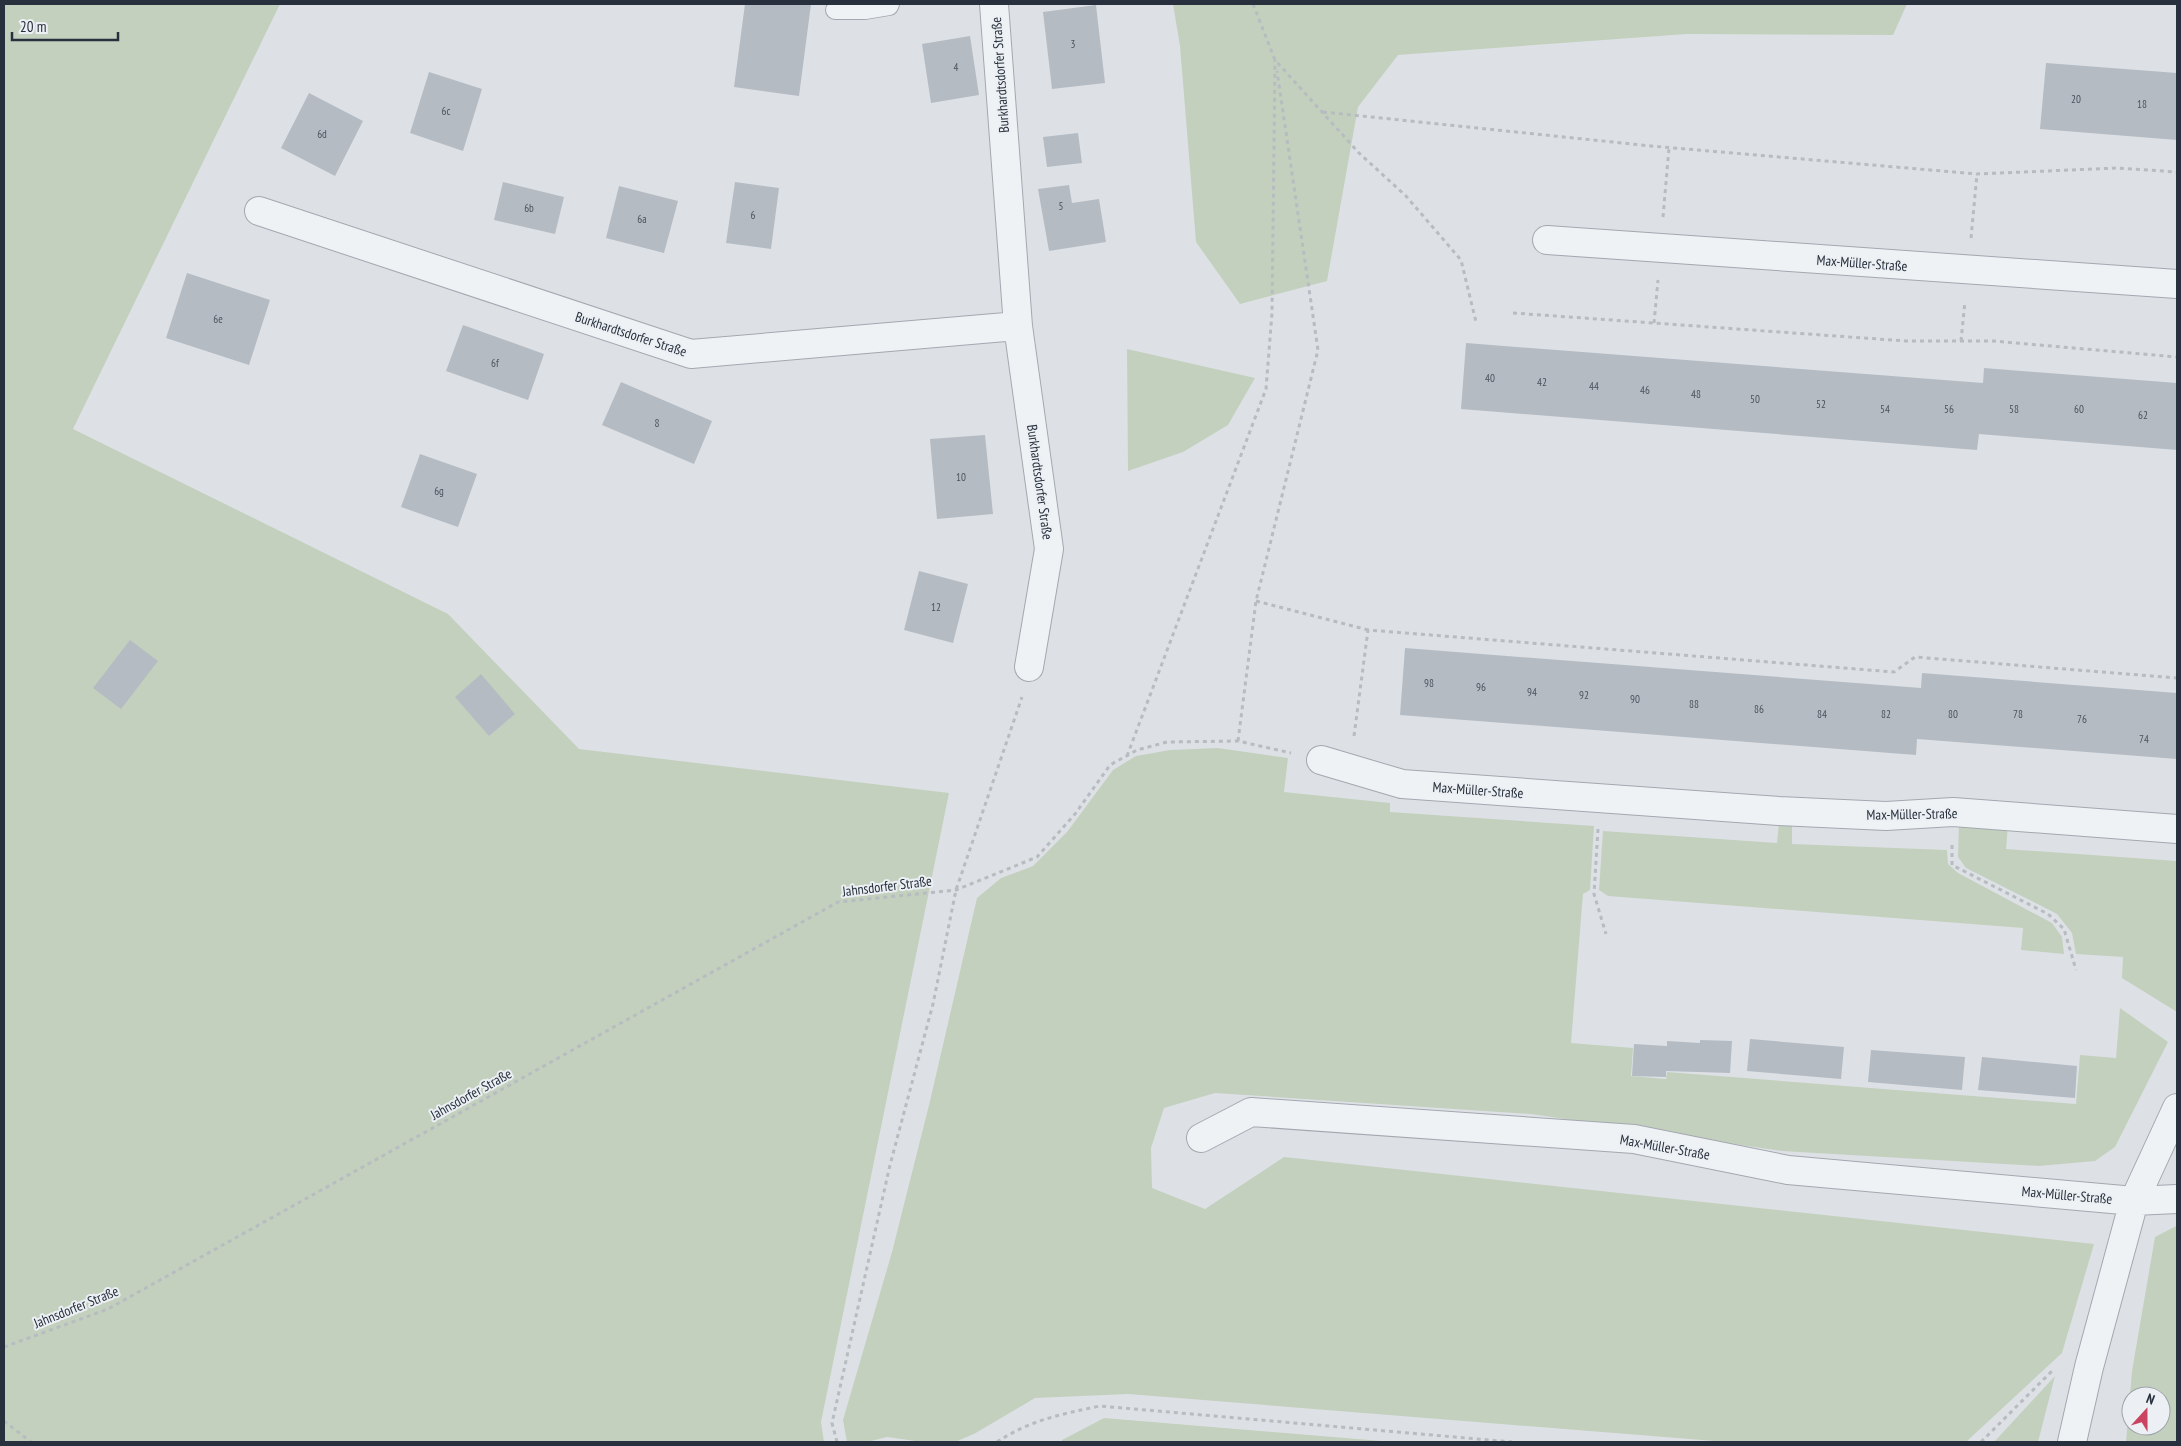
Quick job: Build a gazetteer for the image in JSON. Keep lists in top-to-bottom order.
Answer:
{
  "streets": {
    "street": ["Burkhardtsdorfer Straße", "Max-Müller-Straße"],
    "path": ["Jahnsdorfer Straße"]
  },
  "crossings": [
    ["Max-Müller-Straße", "Jahnsdorfer Straße"]
  ],
  "house_numbers": [
    "3",
    "4",
    "20",
    "18",
    "6c",
    "6d",
    "5",
    "6b",
    "6",
    "6a",
    "6e",
    "6f",
    "40",
    "42",
    "44",
    "46",
    "48",
    "50",
    "52",
    "54",
    "56",
    "58",
    "60",
    "62",
    "8",
    "10",
    "6g",
    "12",
    "98",
    "96",
    "94",
    "92",
    "90",
    "88",
    "86",
    "84",
    "82",
    "80",
    "78",
    "76",
    "74"
  ],
  "scale_bar": "20 m",
  "north": "top"
}
